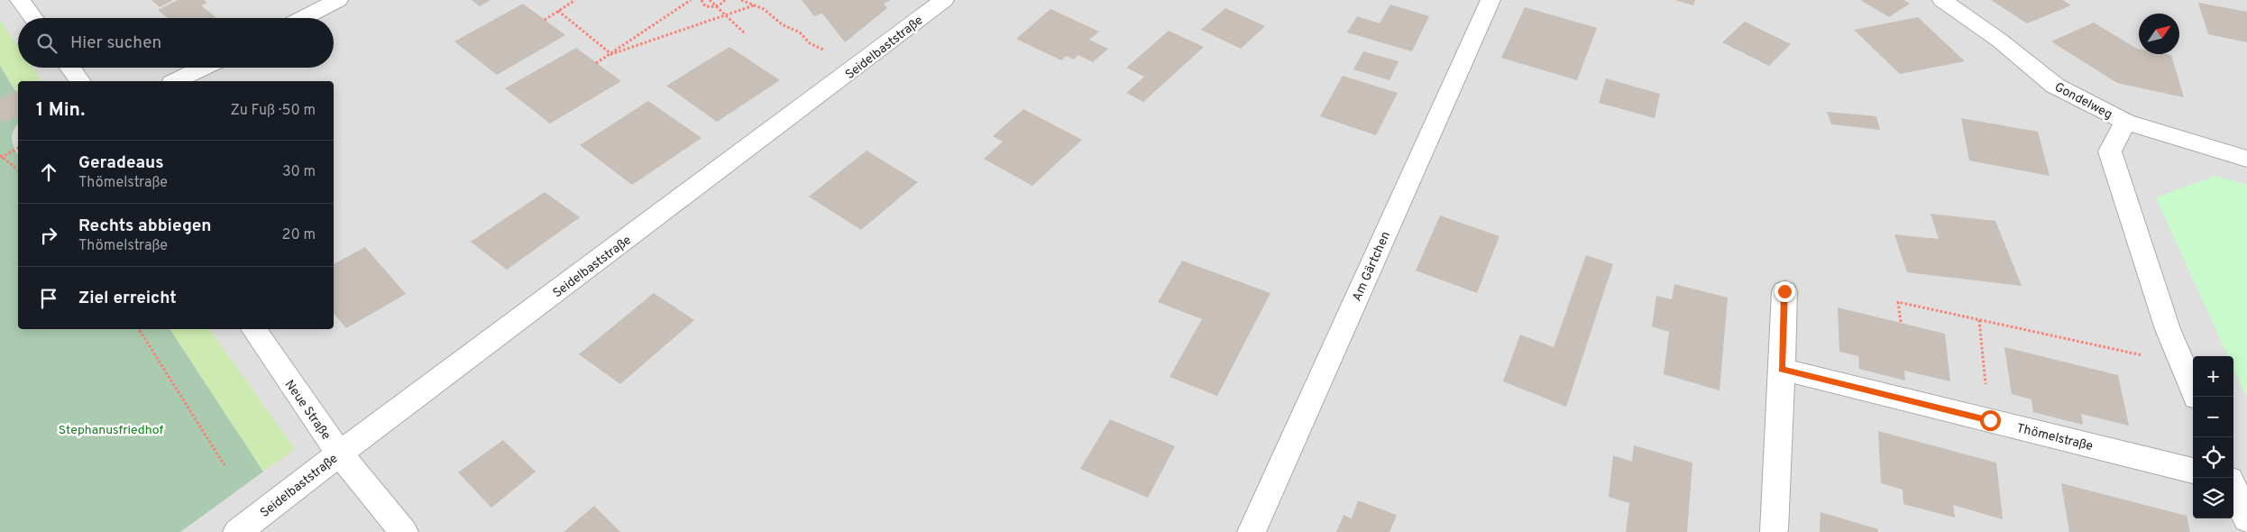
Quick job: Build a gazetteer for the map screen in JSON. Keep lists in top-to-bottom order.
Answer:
{
  "streets": {
    "street": [
      "Seidelbaststraße",
      "Gondelweg",
      "Am Gärtchen",
      "Neue Straße",
      "Thömelstraße"
    ]
  },
  "crossings": [
    ["Seidelbaststraße", "Neue Straße"]
  ],
  "parks": ["Stephanusfriedhof"],
  "north": "top right",
  "page": {
    "search": "Hier suchen",
    "heading": ["1 Min.", "Zu Fuß · 50 m"],
    "list": [
      ["Geradeaus", "Thömelstraße", "30 m"],
      ["Rechts abbiegen", "Thömelstraße", "20 m"],
      "Ziel erreicht"
    ],
    "map_buttons": ["+", "−"]
  }
}
